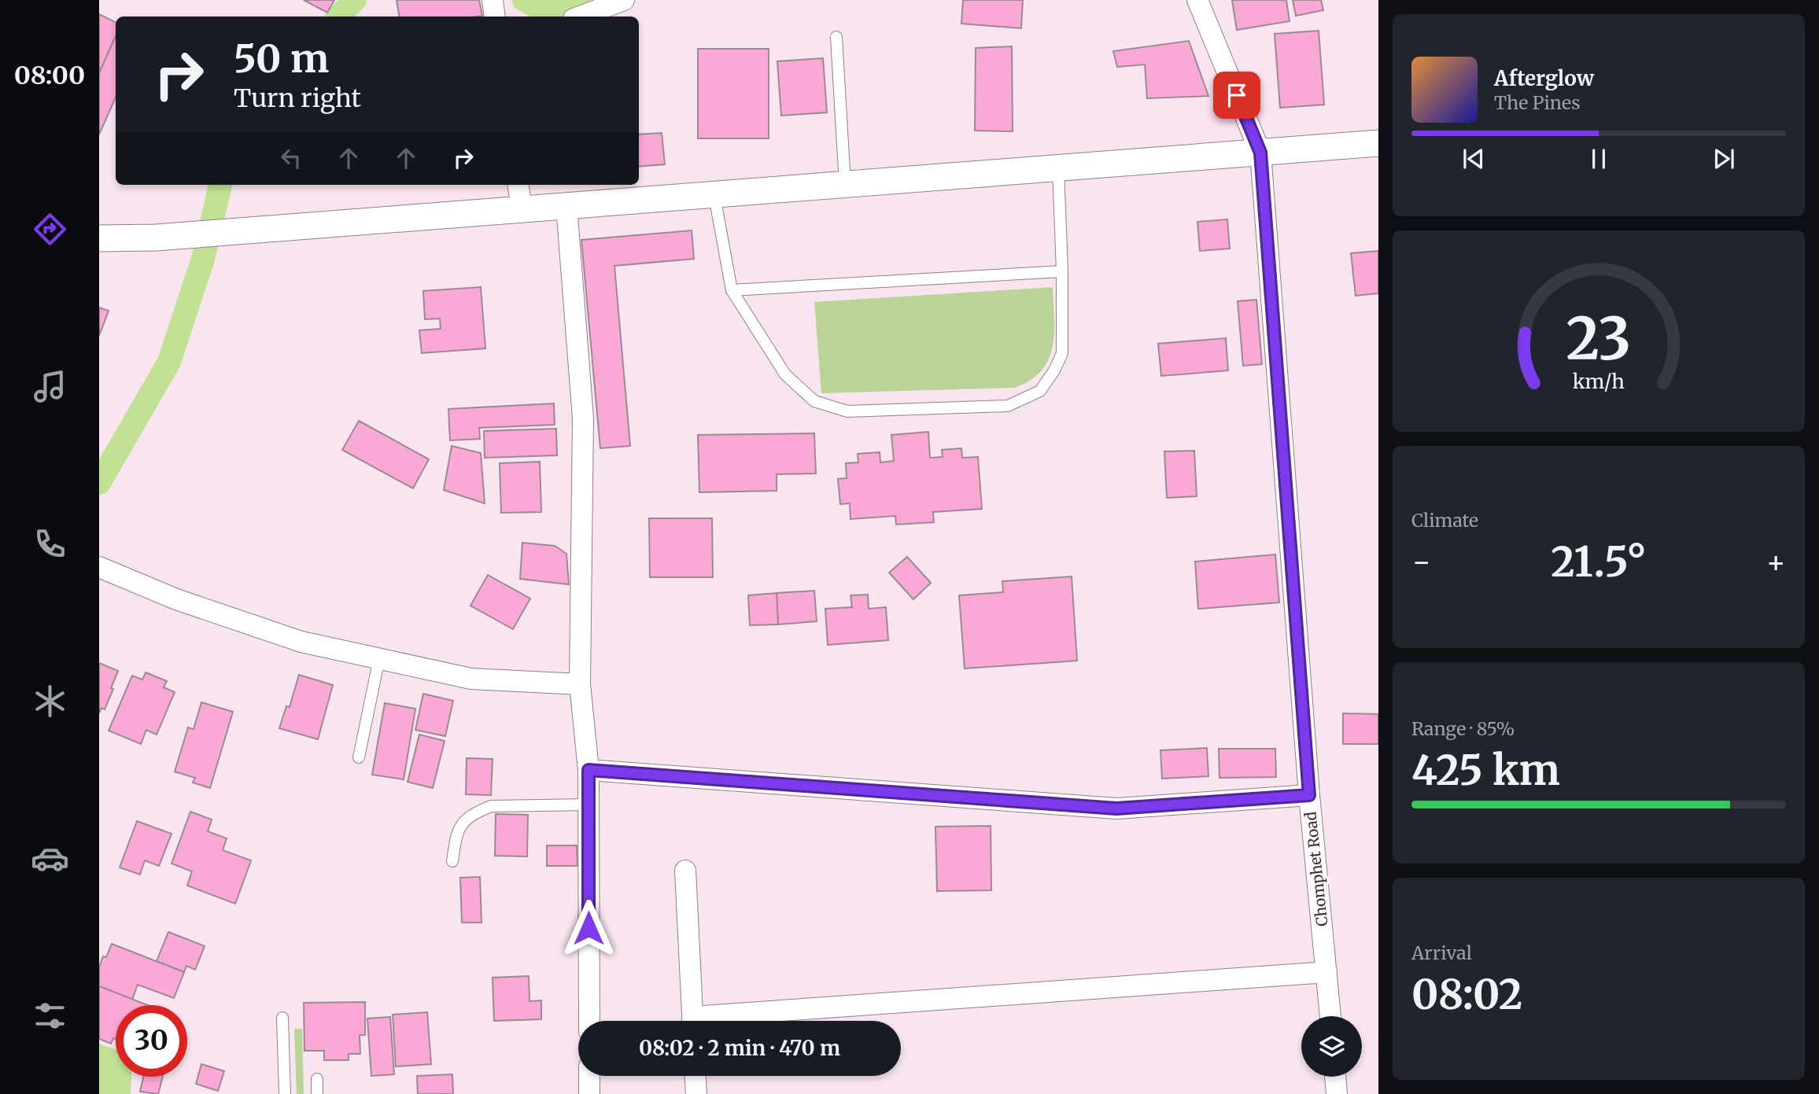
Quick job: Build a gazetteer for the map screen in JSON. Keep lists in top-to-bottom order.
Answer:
{
  "streets": {
    "street": ["Chomphet Road"]
  },
  "page": {
    "tabs": "08:00",
    "turn": ["50 m", "Turn right"],
    "song": ["Afterglow", "The Pines"],
    "tile": [
      "Climate",
      ["Range · 85%", "425 km"],
      ["Arrival", "08:02"]
    ],
    "heat": ["−", "21.5°", "+"],
    "limit": "30",
    "trip": "08:02 · 2 min · 470 m",
    "gauge": ["23", "km/h"]
  }
}
